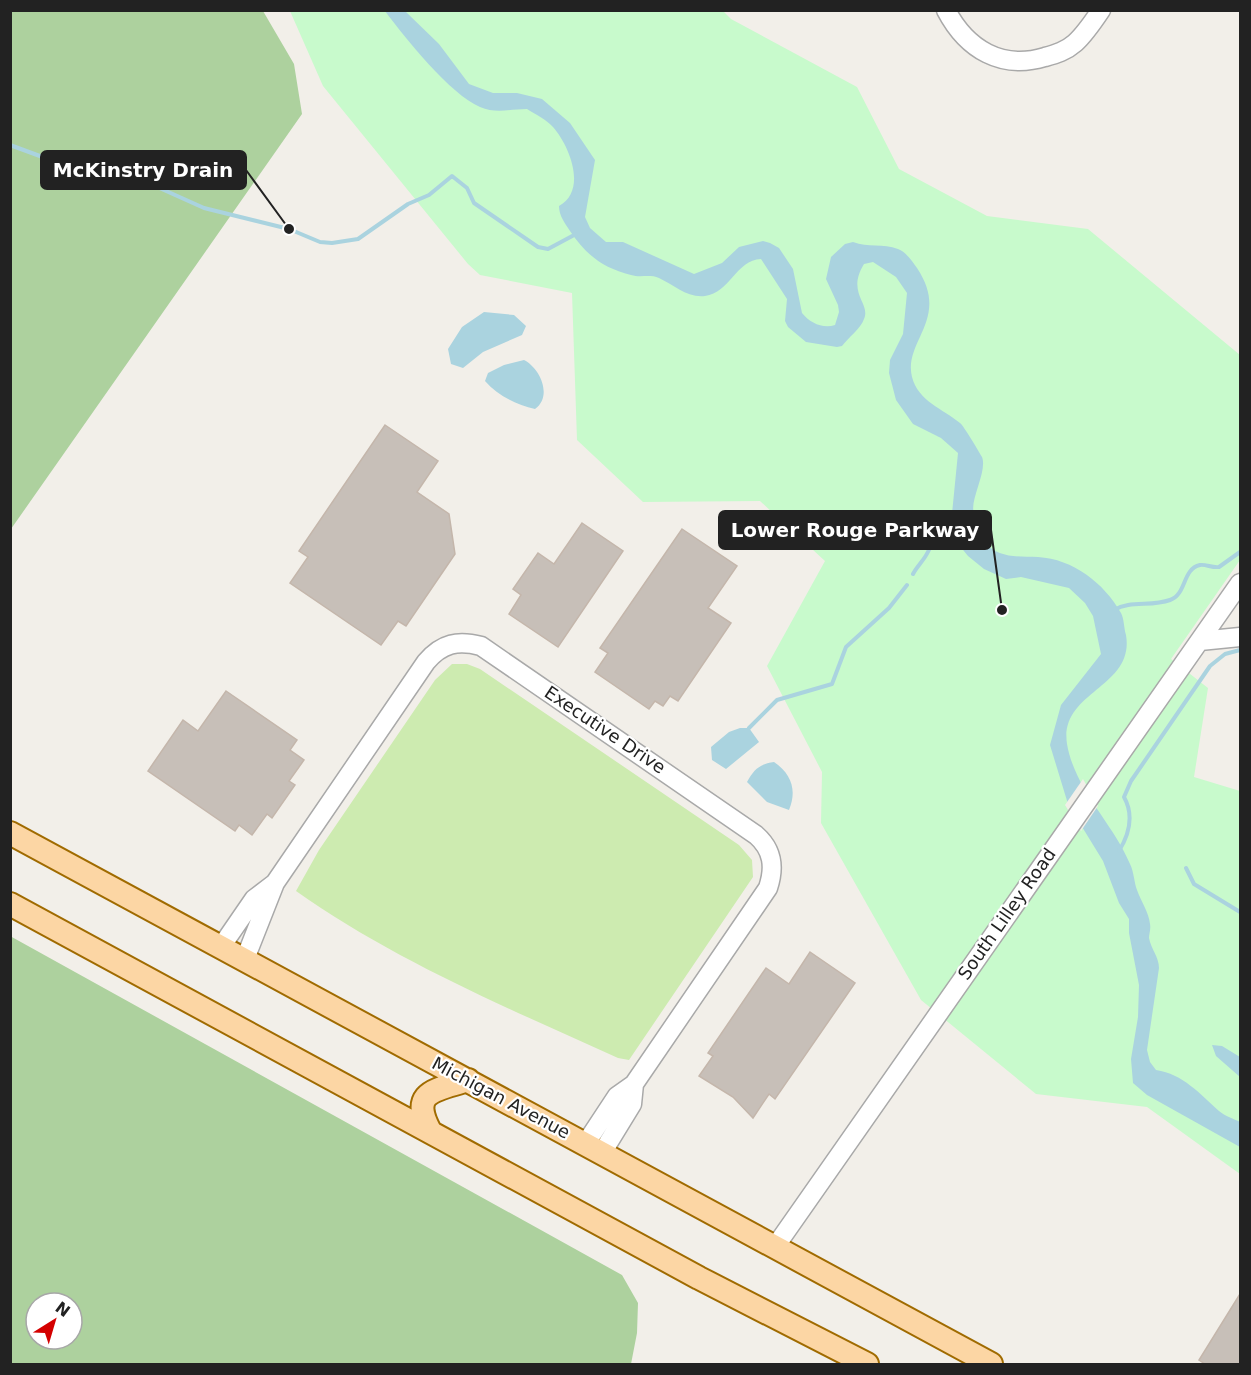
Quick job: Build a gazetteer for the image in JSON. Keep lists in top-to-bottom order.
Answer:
{
  "streets": {
    "main road": ["Michigan Avenue"],
    "street": ["Executive Drive", "South Lilley Road"]
  },
  "crossings": [
    ["Executive Drive", "Michigan Avenue"],
    ["South Lilley Road", "Michigan Avenue"]
  ],
  "places": ["McKinstry Drain", "Lower Rouge Parkway"],
  "north": "top right"
}
